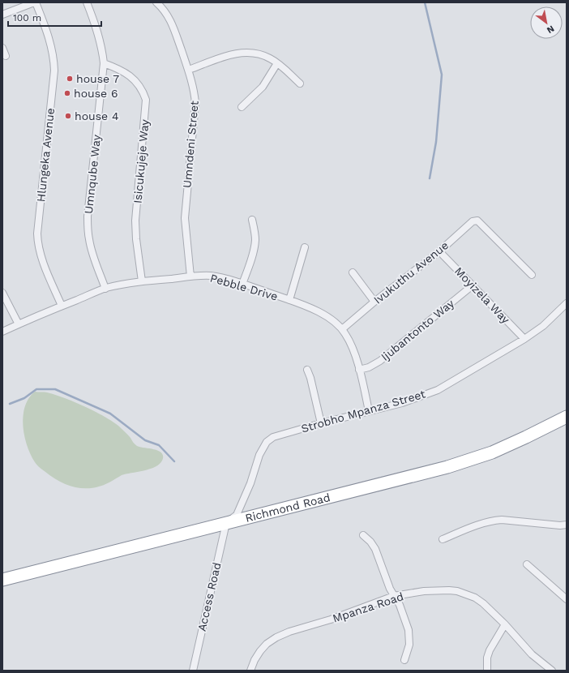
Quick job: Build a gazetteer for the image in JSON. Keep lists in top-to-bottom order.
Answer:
{
  "streets": {
    "highway": ["Richmond Road"],
    "street": [
      "Umndeni Street",
      "Hlungeka Avenue",
      "Isicukujeje Way",
      "Umnqube Way",
      "Ivukuthu Avenue",
      "Pebble Drive",
      "Moyizela Way",
      "Ijubantonto Way",
      "Strobho Mpanza Street",
      "Access Road",
      "Mpanza Road"
    ]
  },
  "crossings": [
    ["Umndeni Street", "Pebble Drive"],
    ["Hlungeka Avenue", "Pebble Drive"],
    ["Isicukujeje Way", "Umnqube Way"],
    ["Isicukujeje Way", "Pebble Drive"],
    ["Umnqube Way", "Pebble Drive"],
    ["Ivukuthu Avenue", "Pebble Drive"],
    ["Ivukuthu Avenue", "Moyizela Way"],
    ["Pebble Drive", "Ijubantonto Way"],
    ["Pebble Drive", "Strobho Mpanza Street"],
    ["Moyizela Way", "Ijubantonto Way"],
    ["Moyizela Way", "Strobho Mpanza Street"],
    ["Strobho Mpanza Street", "Richmond Road"],
    ["Strobho Mpanza Street", "Access Road"],
    ["Richmond Road", "Access Road"]
  ],
  "places": ["house 7", "house 6", "house 4"],
  "scale_bar": "100 m",
  "north": "bottom right"
}
